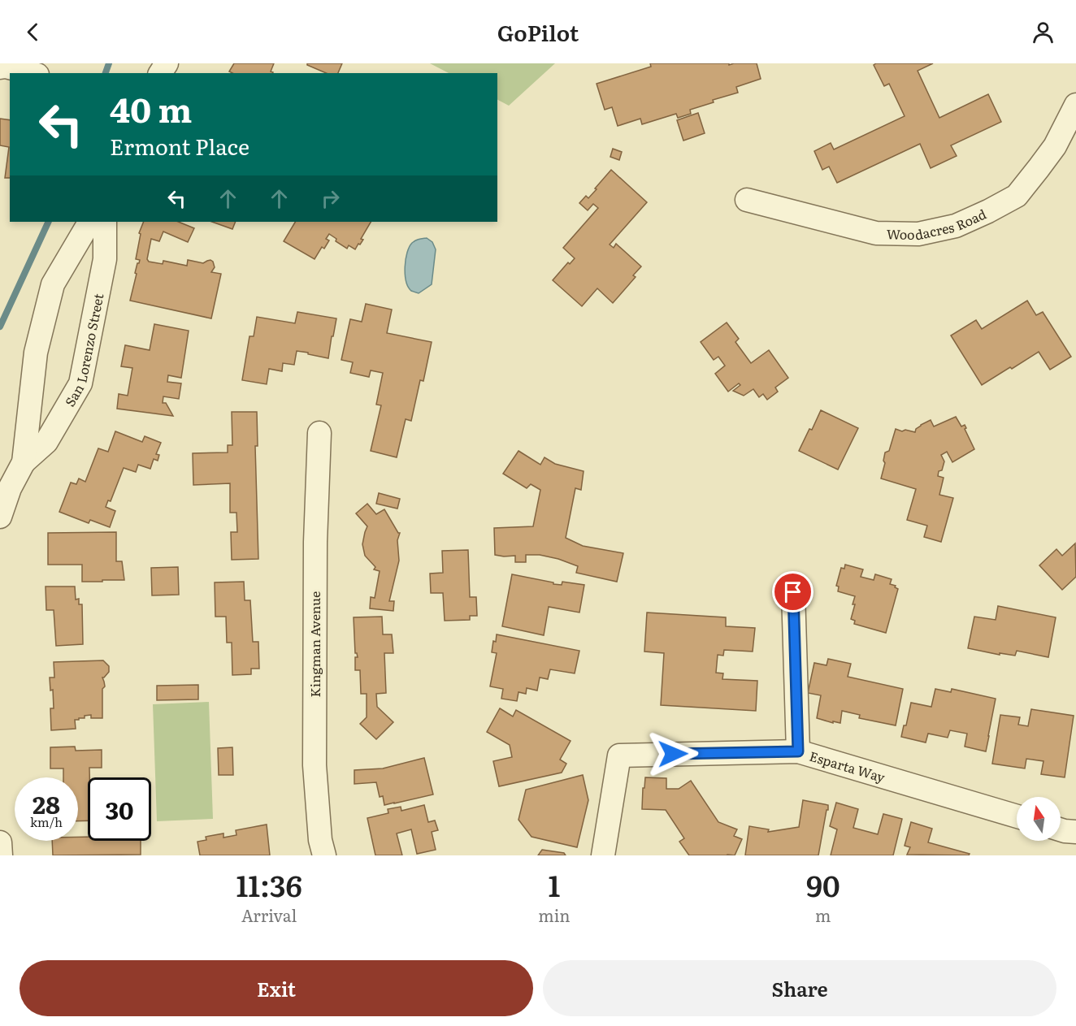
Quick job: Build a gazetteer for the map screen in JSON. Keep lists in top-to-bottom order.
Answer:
{
  "streets": {
    "street": [
      "Woodacres Road",
      "San Lorenzo Street",
      "Kingman Avenue",
      "Esparta Way"
    ]
  },
  "north": "top",
  "page": {
    "header": "GoPilot",
    "turn": ["40 m", "Ermont Place"],
    "speed": "28 km/h",
    "limit": "30",
    "eta": [
      "11:36",
      "Arrival",
      "1",
      "min",
      "90",
      "m"
    ],
    "buttons": ["Exit", "Share"]
  }
}
